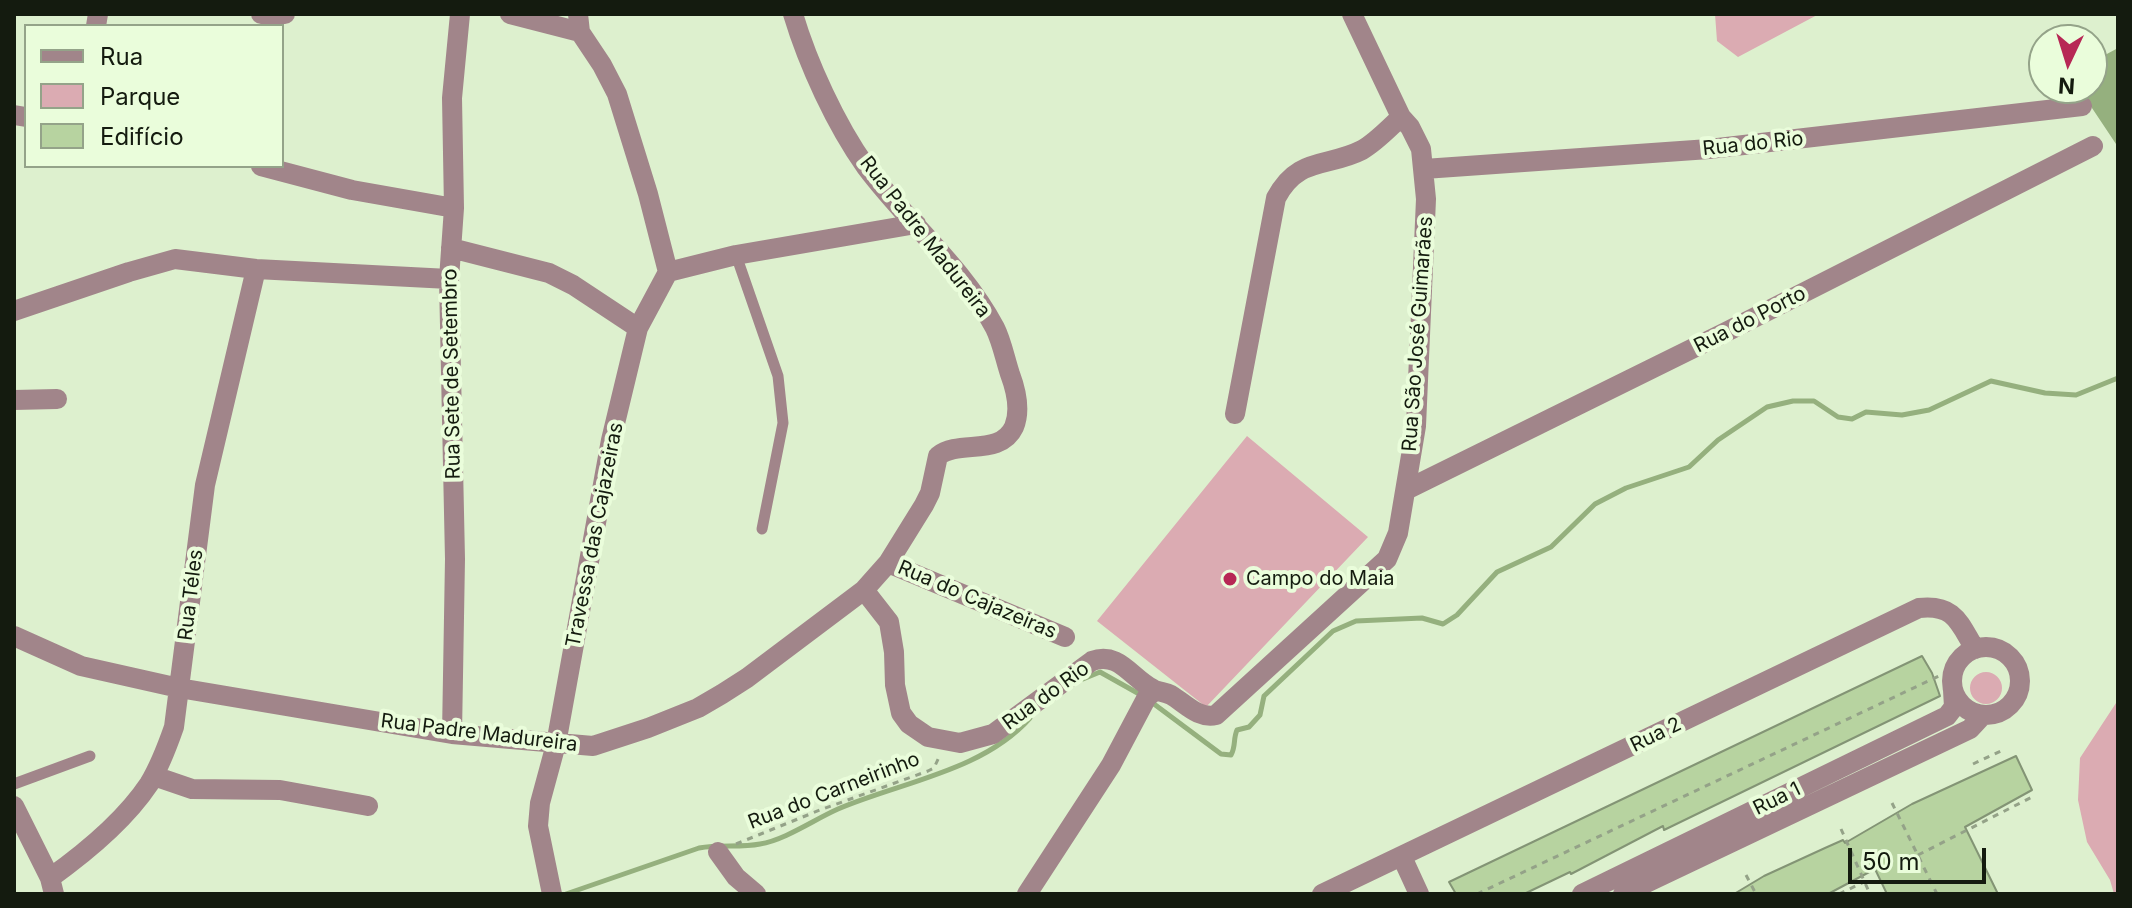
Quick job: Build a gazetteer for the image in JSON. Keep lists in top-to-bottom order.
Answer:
{
  "streets": {
    "street": [
      "Rua do Rio",
      "Rua Padre Madureira",
      "Rua do Porto",
      "Rua São José Guimarães",
      "Rua Sete de Setembro",
      "Travessa das Cajazeiras",
      "Rua Téles",
      "Rua do Cajazeiras",
      "Rua 2",
      "Rua 1"
    ],
    "path": ["Rua do Carneirinho"]
  },
  "crossings": [
    ["Rua do Rio", "Rua São José Guimarães"],
    ["Rua do Rio", "Rua do Carneirinho"],
    ["Rua Padre Madureira", "Rua Sete de Setembro"],
    ["Rua Padre Madureira", "Travessa das Cajazeiras"],
    ["Rua Padre Madureira", "Rua Téles"],
    ["Rua Padre Madureira", "Rua do Cajazeiras"],
    ["Rua do Porto", "Rua São José Guimarães"],
    ["Rua 2", "Rua 1"]
  ],
  "places": ["Campo do Maia"],
  "legend": ["Rua", "Parque", "Edifício"],
  "scale_bar": "50 m",
  "north": "bottom"
}
